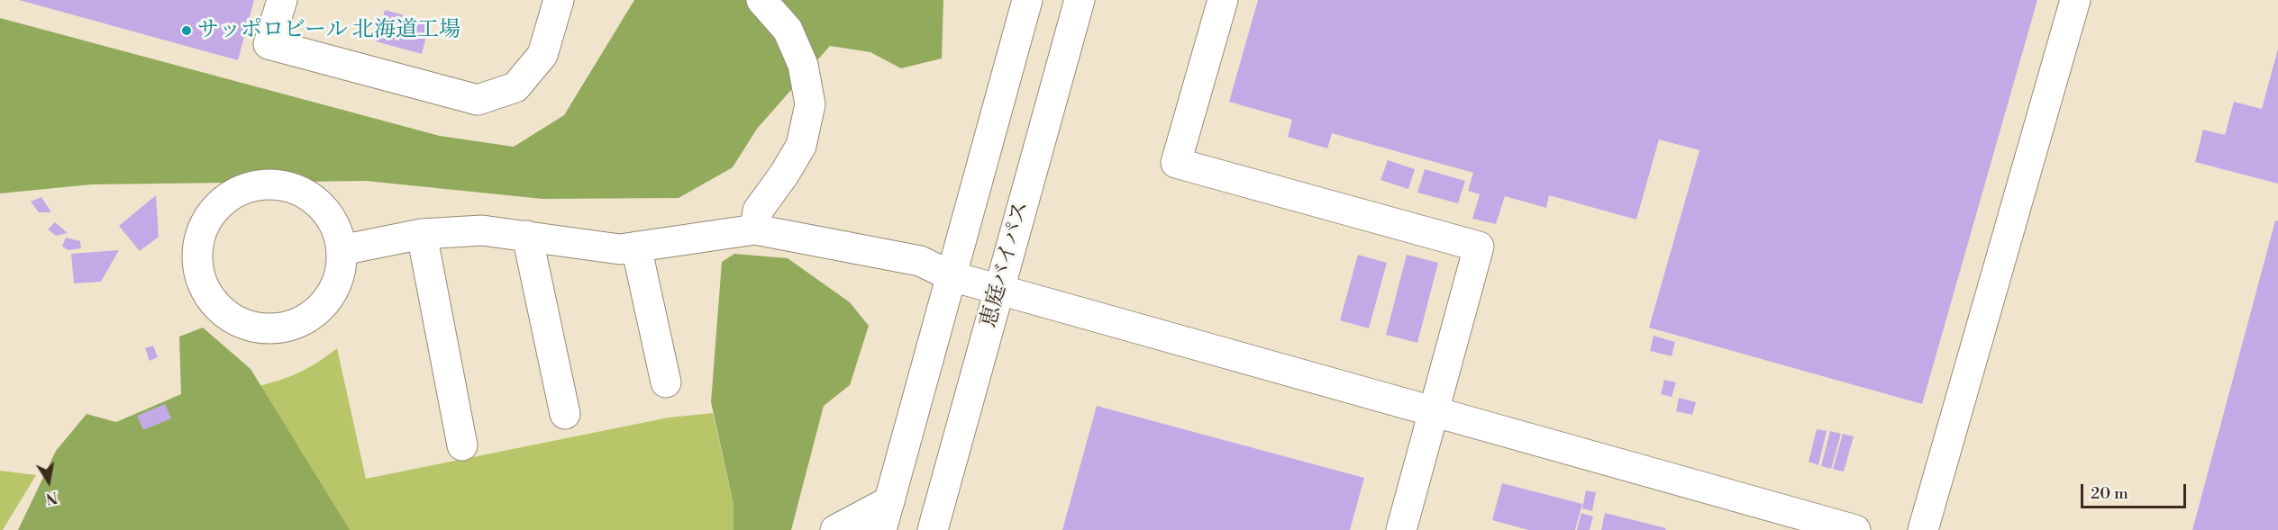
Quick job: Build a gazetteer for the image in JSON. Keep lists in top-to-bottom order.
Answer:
{
  "streets": {
    "main road": ["恵庭バイパス"]
  },
  "places": ["サッポロビール 北海道工場"],
  "scale_bar": "20 m",
  "north": "bottom"
}
